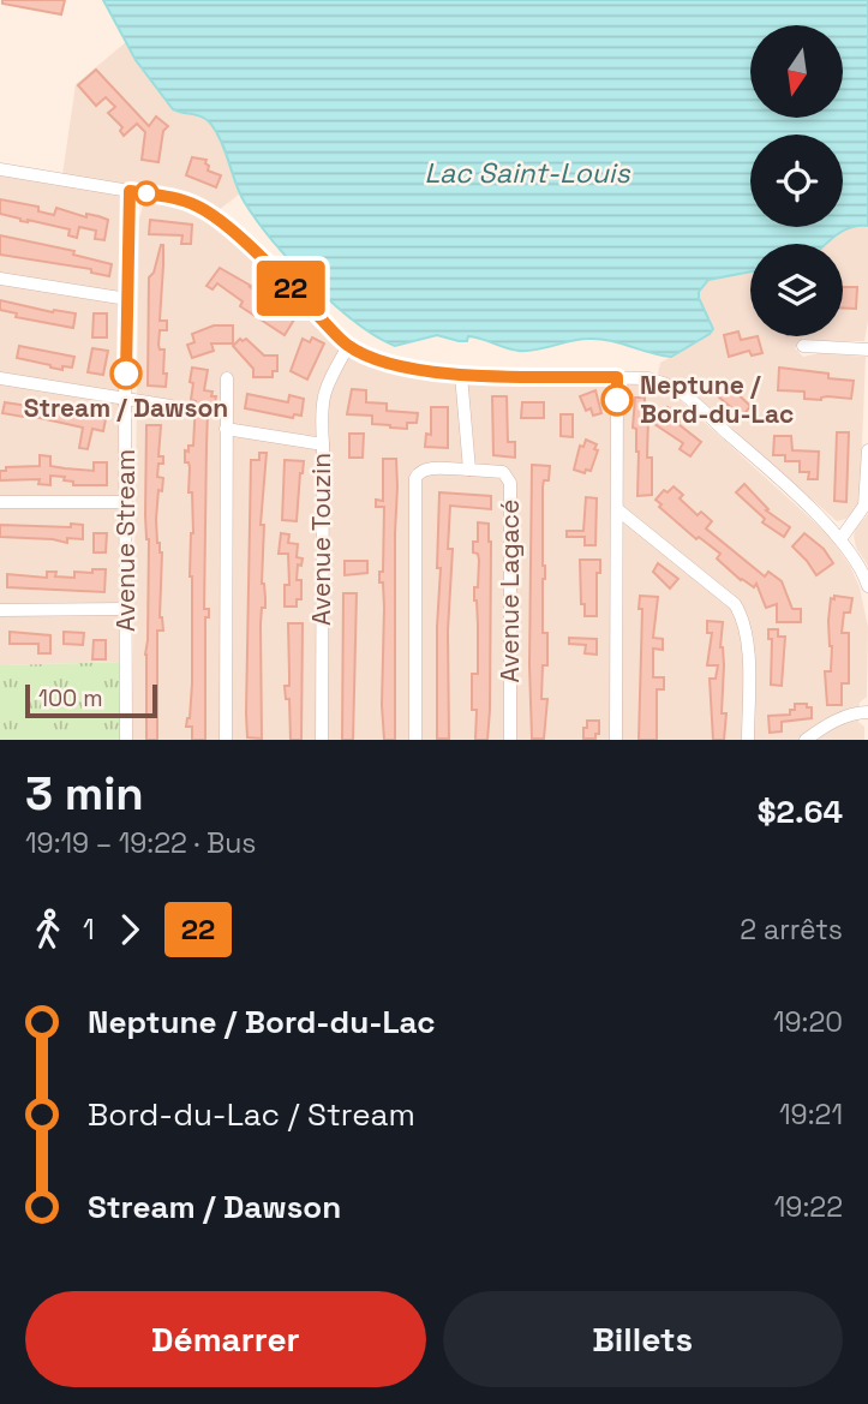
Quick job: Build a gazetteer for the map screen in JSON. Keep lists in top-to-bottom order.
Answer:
{
  "streets": {
    "street": ["Avenue Touzin", "Avenue Stream", "Avenue Lagacé"]
  },
  "water": ["Lac Saint-Louis"],
  "places": ["Stream / Dawson", "Neptune / Bord-du-Lac"],
  "lines": ["bus line 22"],
  "scale_bar": "100 m",
  "north": "bottom",
  "page": {
    "on_map": "22",
    "scale": "100 m",
    "heading": ["3 min", "19:19 – 19:22 · Bus", "$2.64"],
    "legs": ["1", "22", "2 arrêts"],
    "list": [
      {
        "name": "Neptune / Bord-du-Lac",
        "value": "19:20"
      },
      {
        "name": "Bord-du-Lac / Stream",
        "value": "19:21"
      },
      {
        "name": "Stream / Dawson",
        "value": "19:22"
      }
    ],
    "buttons": ["Démarrer", "Billets"]
  }
}
